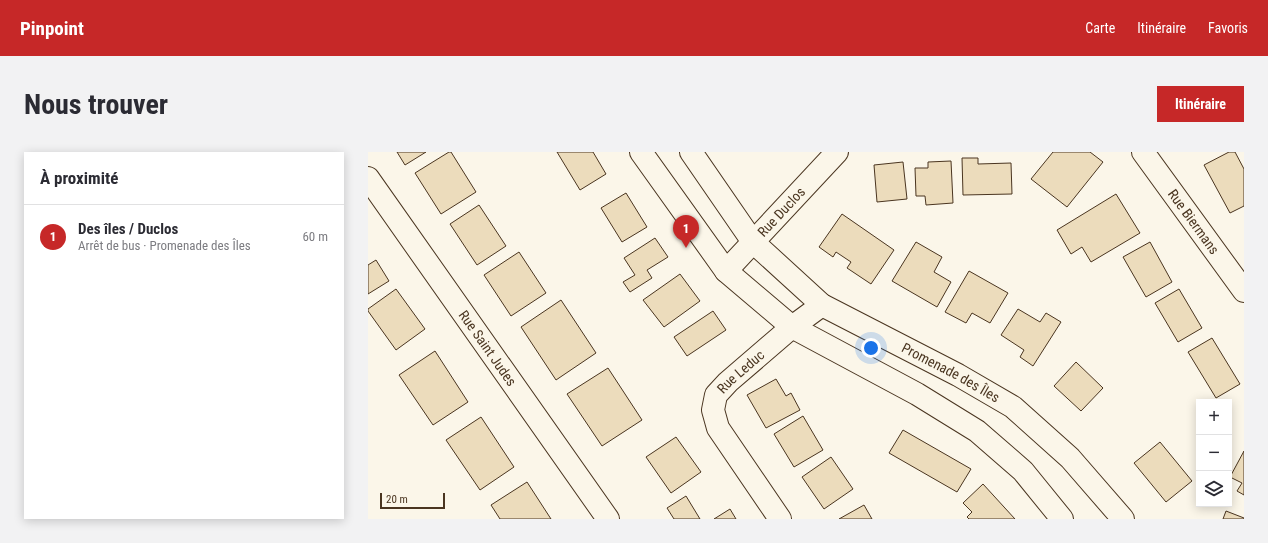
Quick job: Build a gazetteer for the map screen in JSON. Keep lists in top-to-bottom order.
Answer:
{
  "streets": {
    "street": [
      "Rue Duclos",
      "Rue Biermans",
      "Rue Saint Judes",
      "Rue Leduc",
      "Promenade des Îles"
    ]
  },
  "crossings": [
    ["Rue Duclos", "Promenade des Îles"],
    ["Rue Leduc", "Promenade des Îles"]
  ],
  "scale_bar": "20 m",
  "page": {
    "header": "Pinpoint",
    "nav": ["Carte", "Itinéraire", "Favoris"],
    "buttons": "Itinéraire",
    "title": "Nous trouver",
    "heading": "À proximité",
    "list": [
      {
        "mark": "1",
        "name": "Des îles / Duclos",
        "note": "Arrêt de bus · Promenade des Îles",
        "value": "60 m"
      }
    ],
    "pins": "1",
    "map_buttons": ["+", "−"],
    "scale": "20 m"
  }
}
